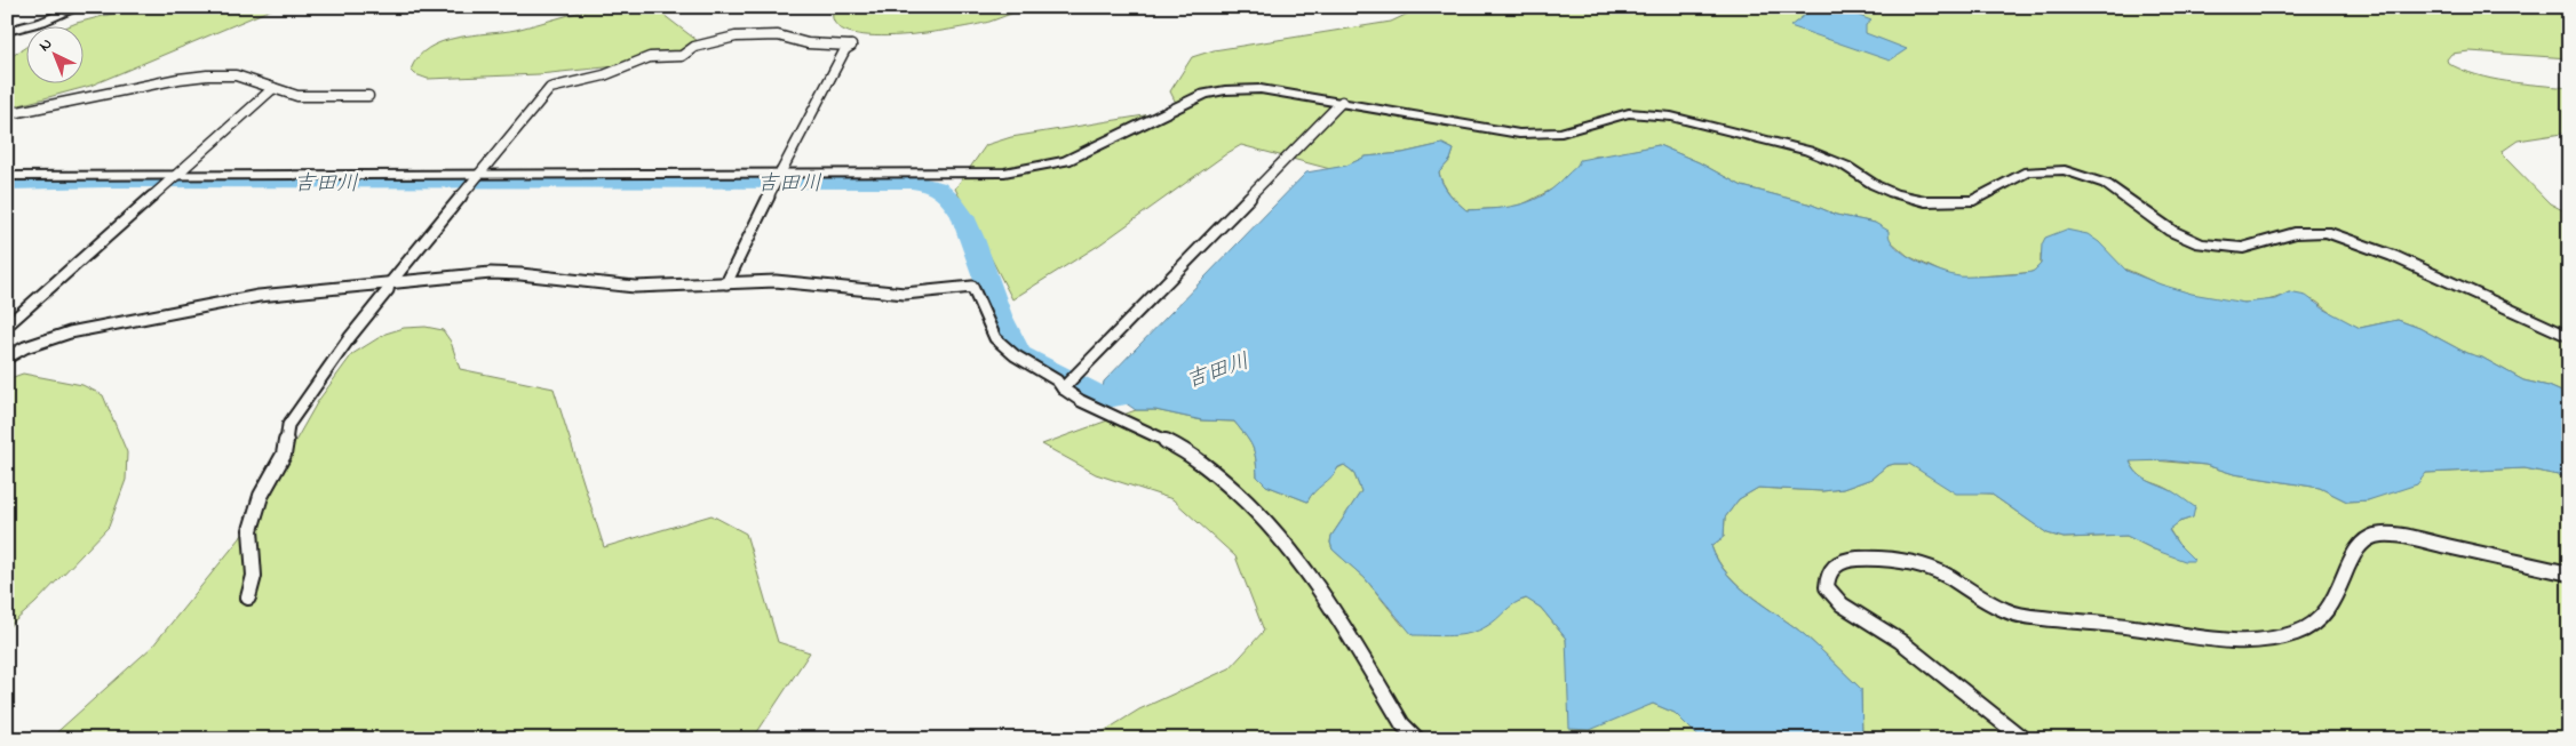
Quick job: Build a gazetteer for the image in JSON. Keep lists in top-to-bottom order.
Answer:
{
  "water": ["吉田川"],
  "north": "top left"
}
